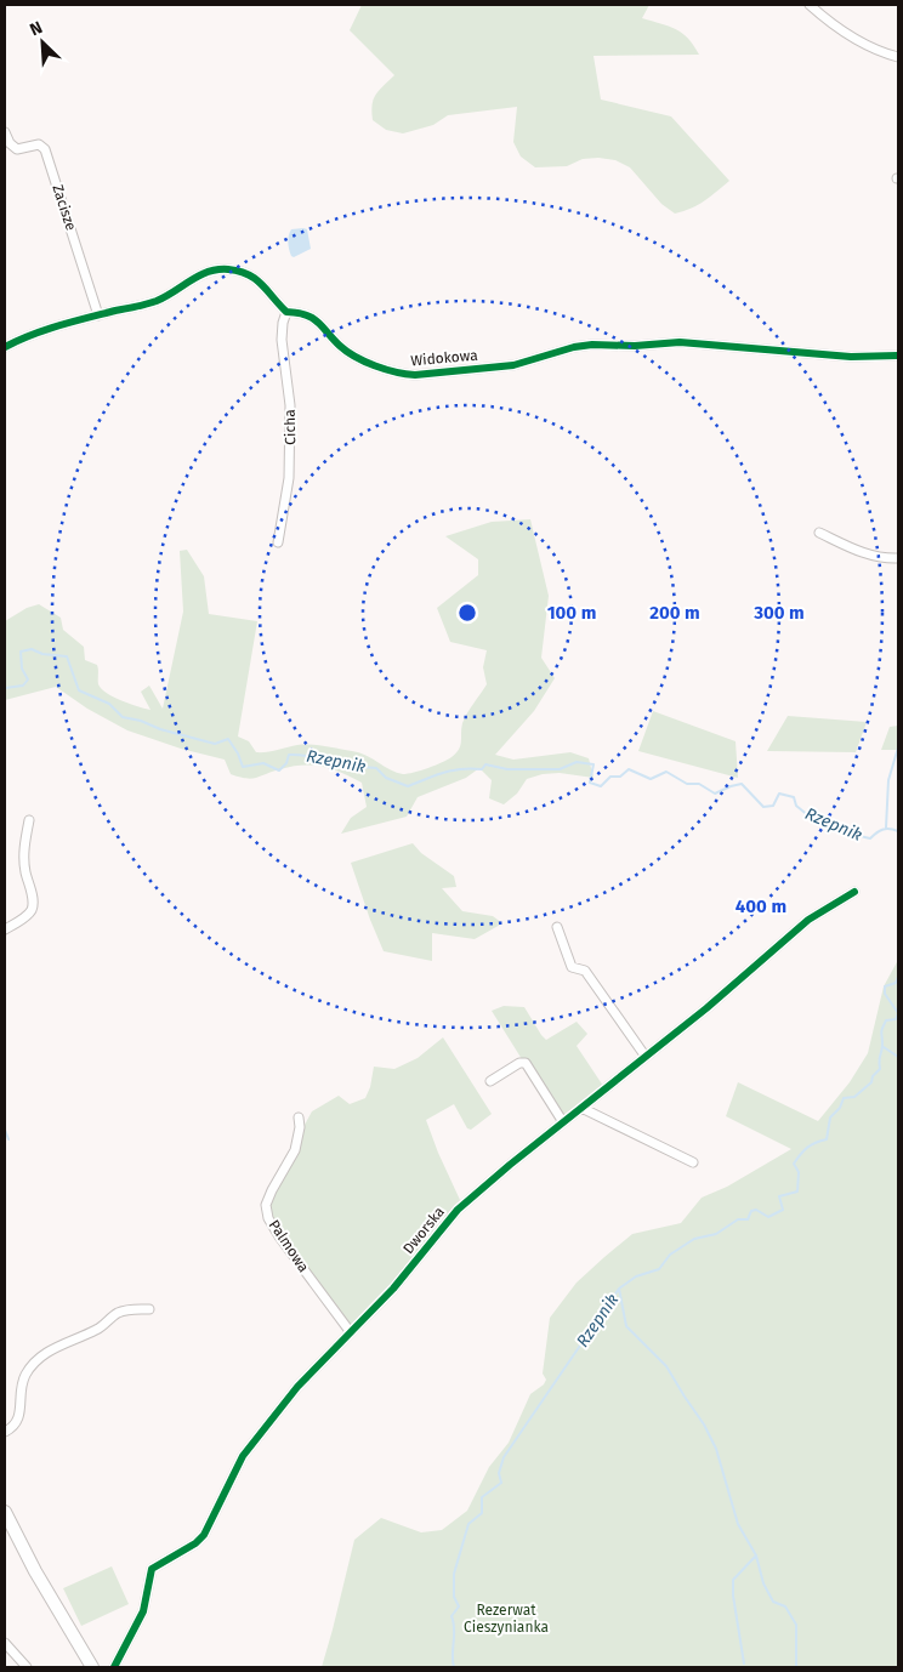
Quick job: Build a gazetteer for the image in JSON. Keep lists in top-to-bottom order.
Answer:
{
  "streets": {
    "street": [
      "Zacisze",
      "Widokowa",
      "Cicha",
      "Dworska",
      "Palmowa"
    ]
  },
  "crossings": [
    ["Widokowa", "Cicha"],
    ["Dworska", "Palmowa"]
  ],
  "water": ["Rzepnik"],
  "parks": ["Rezerwat Cieszynianka"],
  "north": "top left",
  "rings": [
    "100 m",
    "200 m",
    "300 m",
    "400 m"
  ]
}
